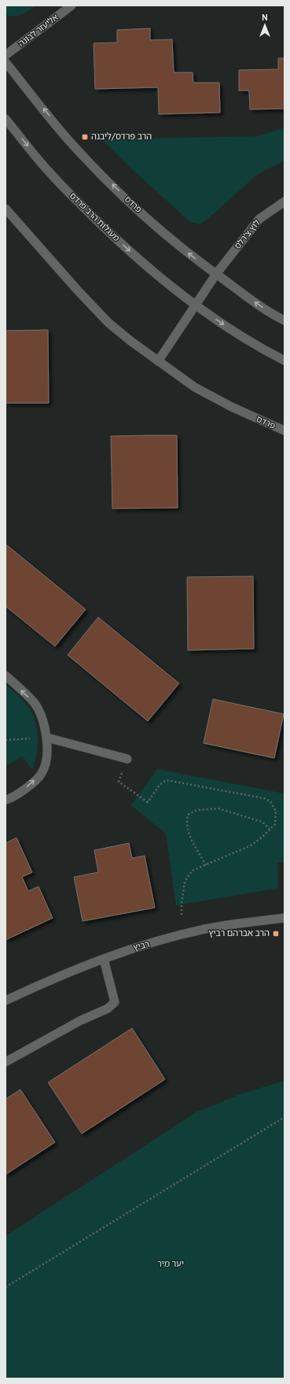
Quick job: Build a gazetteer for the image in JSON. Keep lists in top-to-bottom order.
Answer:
{
  "streets": {
    "street": [
      "אליעזר לבונה",
      "פרדס",
      "מעגלות הרב פרדס",
      "לוץ צ'רלס",
      "רביץ"
    ]
  },
  "crossings": [
    ["פרדס", "לוץ צ'רלס"],
    ["מעגלות הרב פרדס", "לוץ צ'רלס"]
  ],
  "one_way": ["פרדס", "מעגלות הרב פרדס"],
  "parks": ["יער מיר"],
  "places": {
    "transit": ["הרב פרדס/ליבנה", "הרב אברהם רביץ"]
  },
  "north": "top"
}
